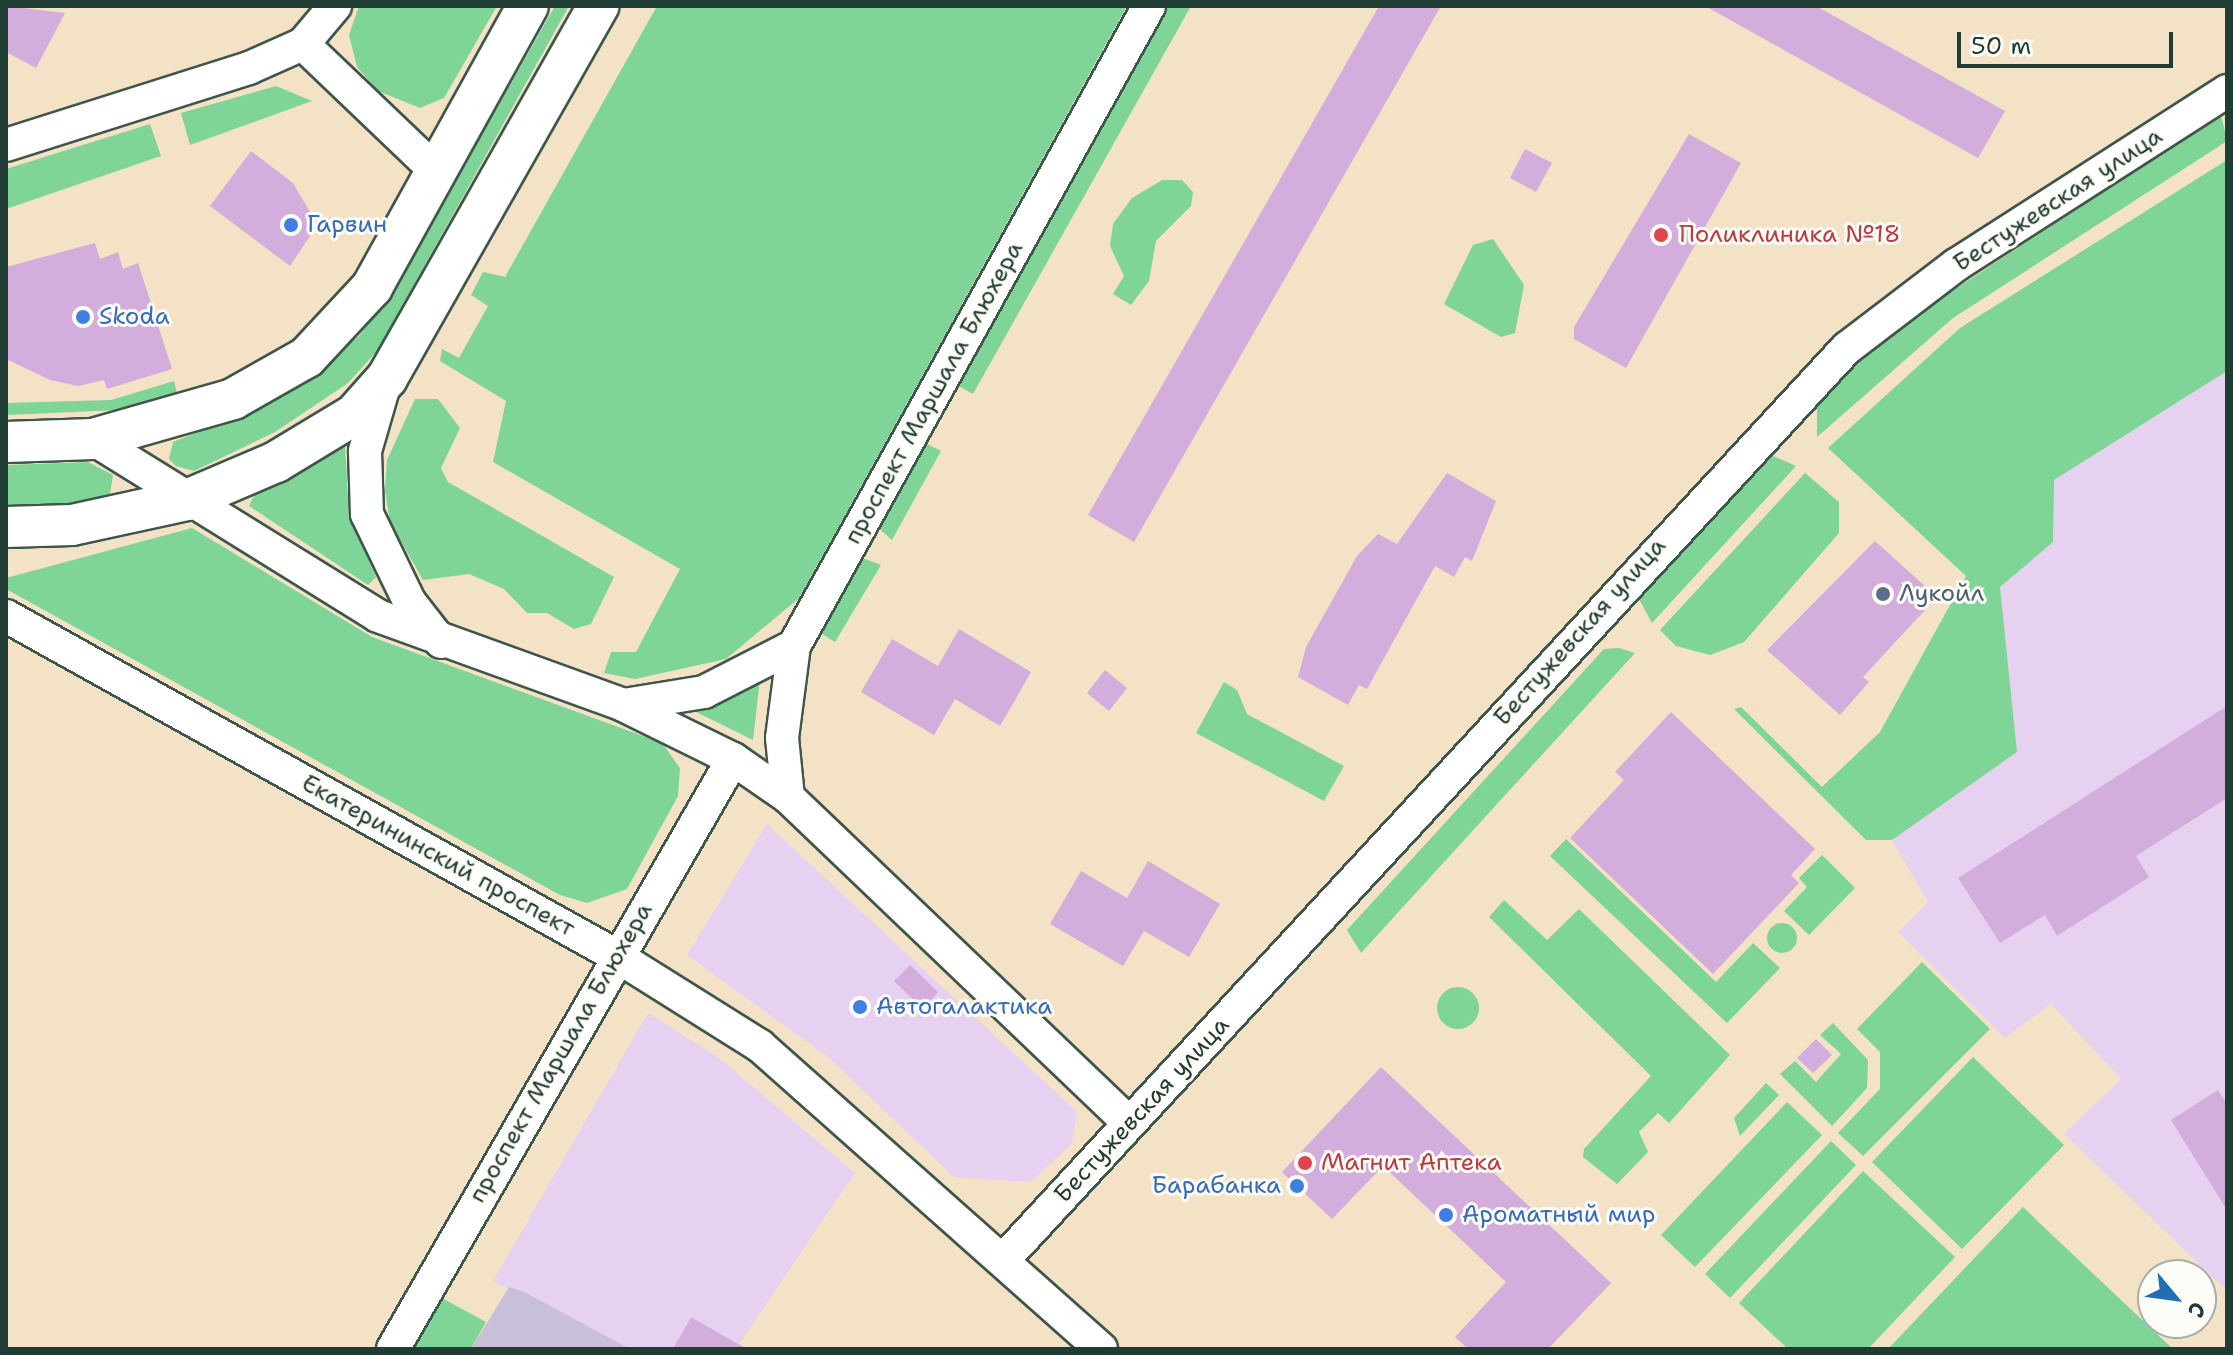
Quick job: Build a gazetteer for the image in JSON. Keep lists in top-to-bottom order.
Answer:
{
  "streets": {
    "street": ["Бестужевская улица", "проспект Маршала Блюхера", "Екатерининский проспект"]
  },
  "crossings": [
    ["Бестужевская улица", "Екатерининский проспект"],
    ["проспект Маршала Блюхера", "Екатерининский проспект"]
  ],
  "places": [
    "Гарвин",
    "Поликлиника №18",
    "Skoda",
    "Лукойл",
    "Автогалактика",
    "Магнит Аптека",
    "Барабанка",
    "Ароматный мир"
  ],
  "scale_bar": "50 m",
  "north": "bottom right"
}
